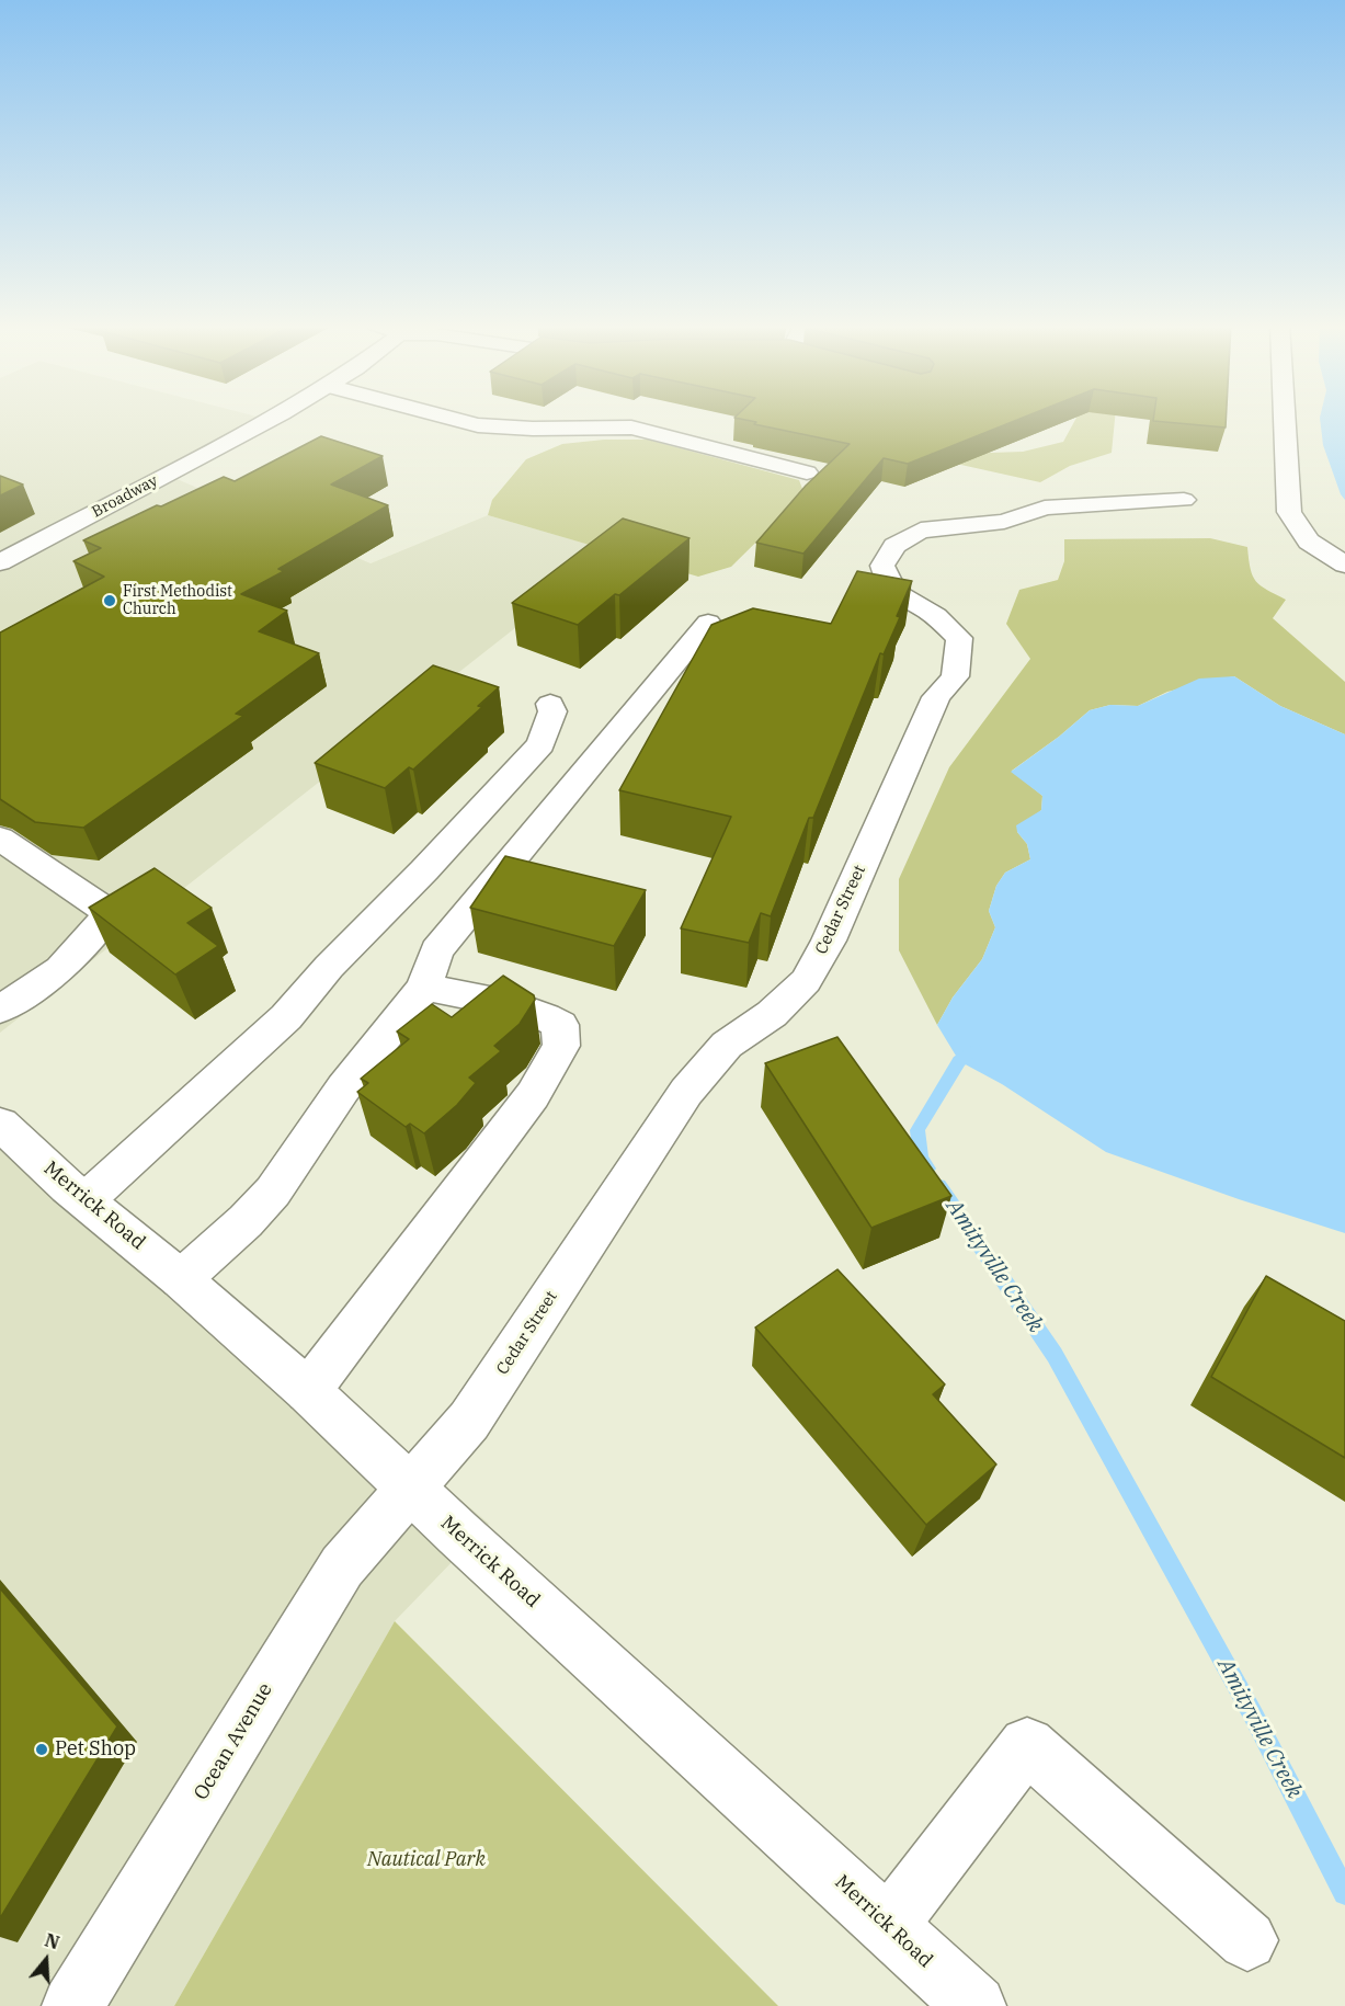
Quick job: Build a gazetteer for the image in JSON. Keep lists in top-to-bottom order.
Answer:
{
  "streets": {
    "street": [
      "Broadway",
      "Cedar Street",
      "Merrick Road",
      "Ocean Avenue"
    ]
  },
  "crossings": [
    ["Cedar Street", "Merrick Road"],
    ["Cedar Street", "Ocean Avenue"],
    ["Merrick Road", "Ocean Avenue"]
  ],
  "water": ["Amityville Creek"],
  "parks": ["Nautical Park"],
  "places": ["First Methodist Church", "Pet Shop"],
  "north": "top"
}
